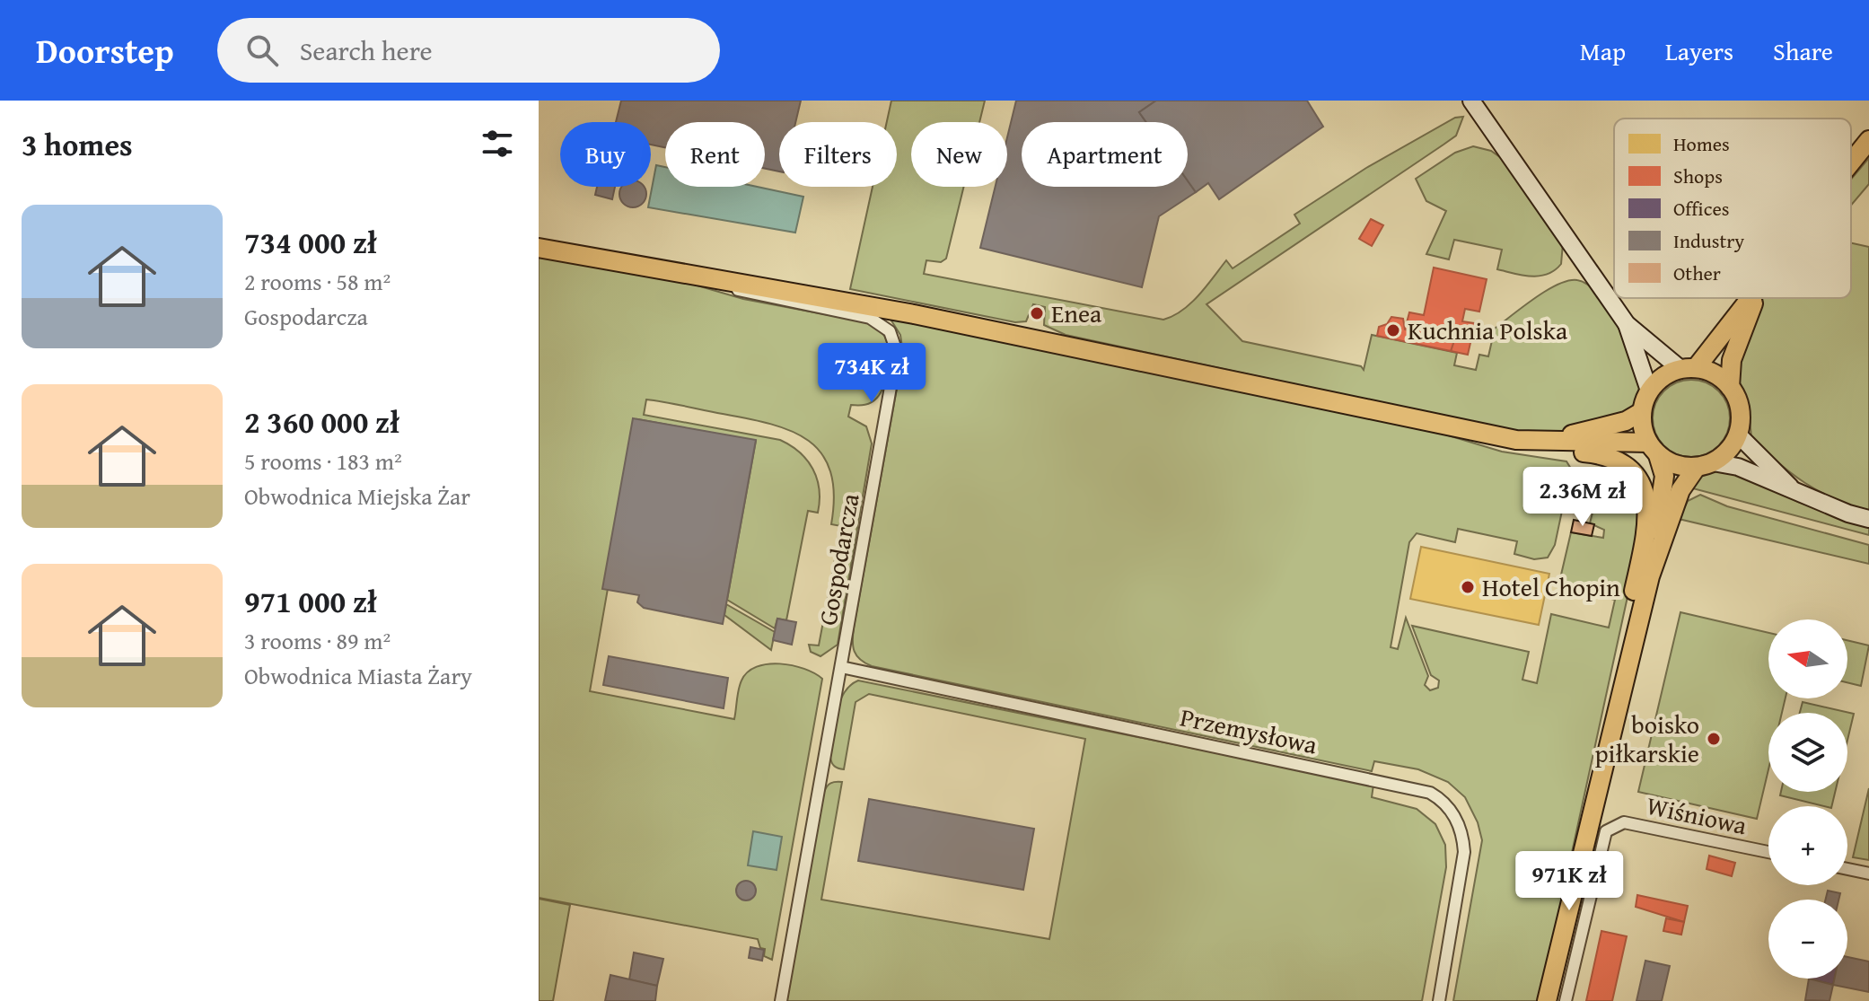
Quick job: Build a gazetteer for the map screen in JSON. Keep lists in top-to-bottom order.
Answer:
{
  "streets": {
    "street": ["Gospodarcza", "Przemysłowa", "Wiśniowa"]
  },
  "crossings": [
    ["Gospodarcza", "Przemysłowa"]
  ],
  "places": [
    "Enea",
    "Kuchnia Polska",
    "Hotel Chopin",
    "boisko piłkarskie"
  ],
  "legend": [
    "Homes",
    "Shops",
    "Offices",
    "Industry",
    "Other"
  ],
  "north": "left",
  "page": {
    "header": "Doorstep",
    "search": "Search here",
    "nav": ["Map", "Layers", "Share"],
    "heading": "3 homes",
    "chip": [
      "Buy",
      "Rent",
      "Filters",
      "New",
      "Apartment"
    ],
    "list": [
      {
        "name": "734 000 zł",
        "note": "2 rooms · 58 m² · Gospodarcza"
      },
      {
        "name": "2 360 000 zł",
        "note": "5 rooms · 183 m² · Obwodnica Miejska Żar"
      },
      {
        "name": "971 000 zł",
        "note": "3 rooms · 89 m² · Obwodnica Miasta Żary"
      }
    ],
    "price": ["734K zł", "2.36M zł", "971K zł"],
    "map_buttons": ["+", "−"]
  }
}
